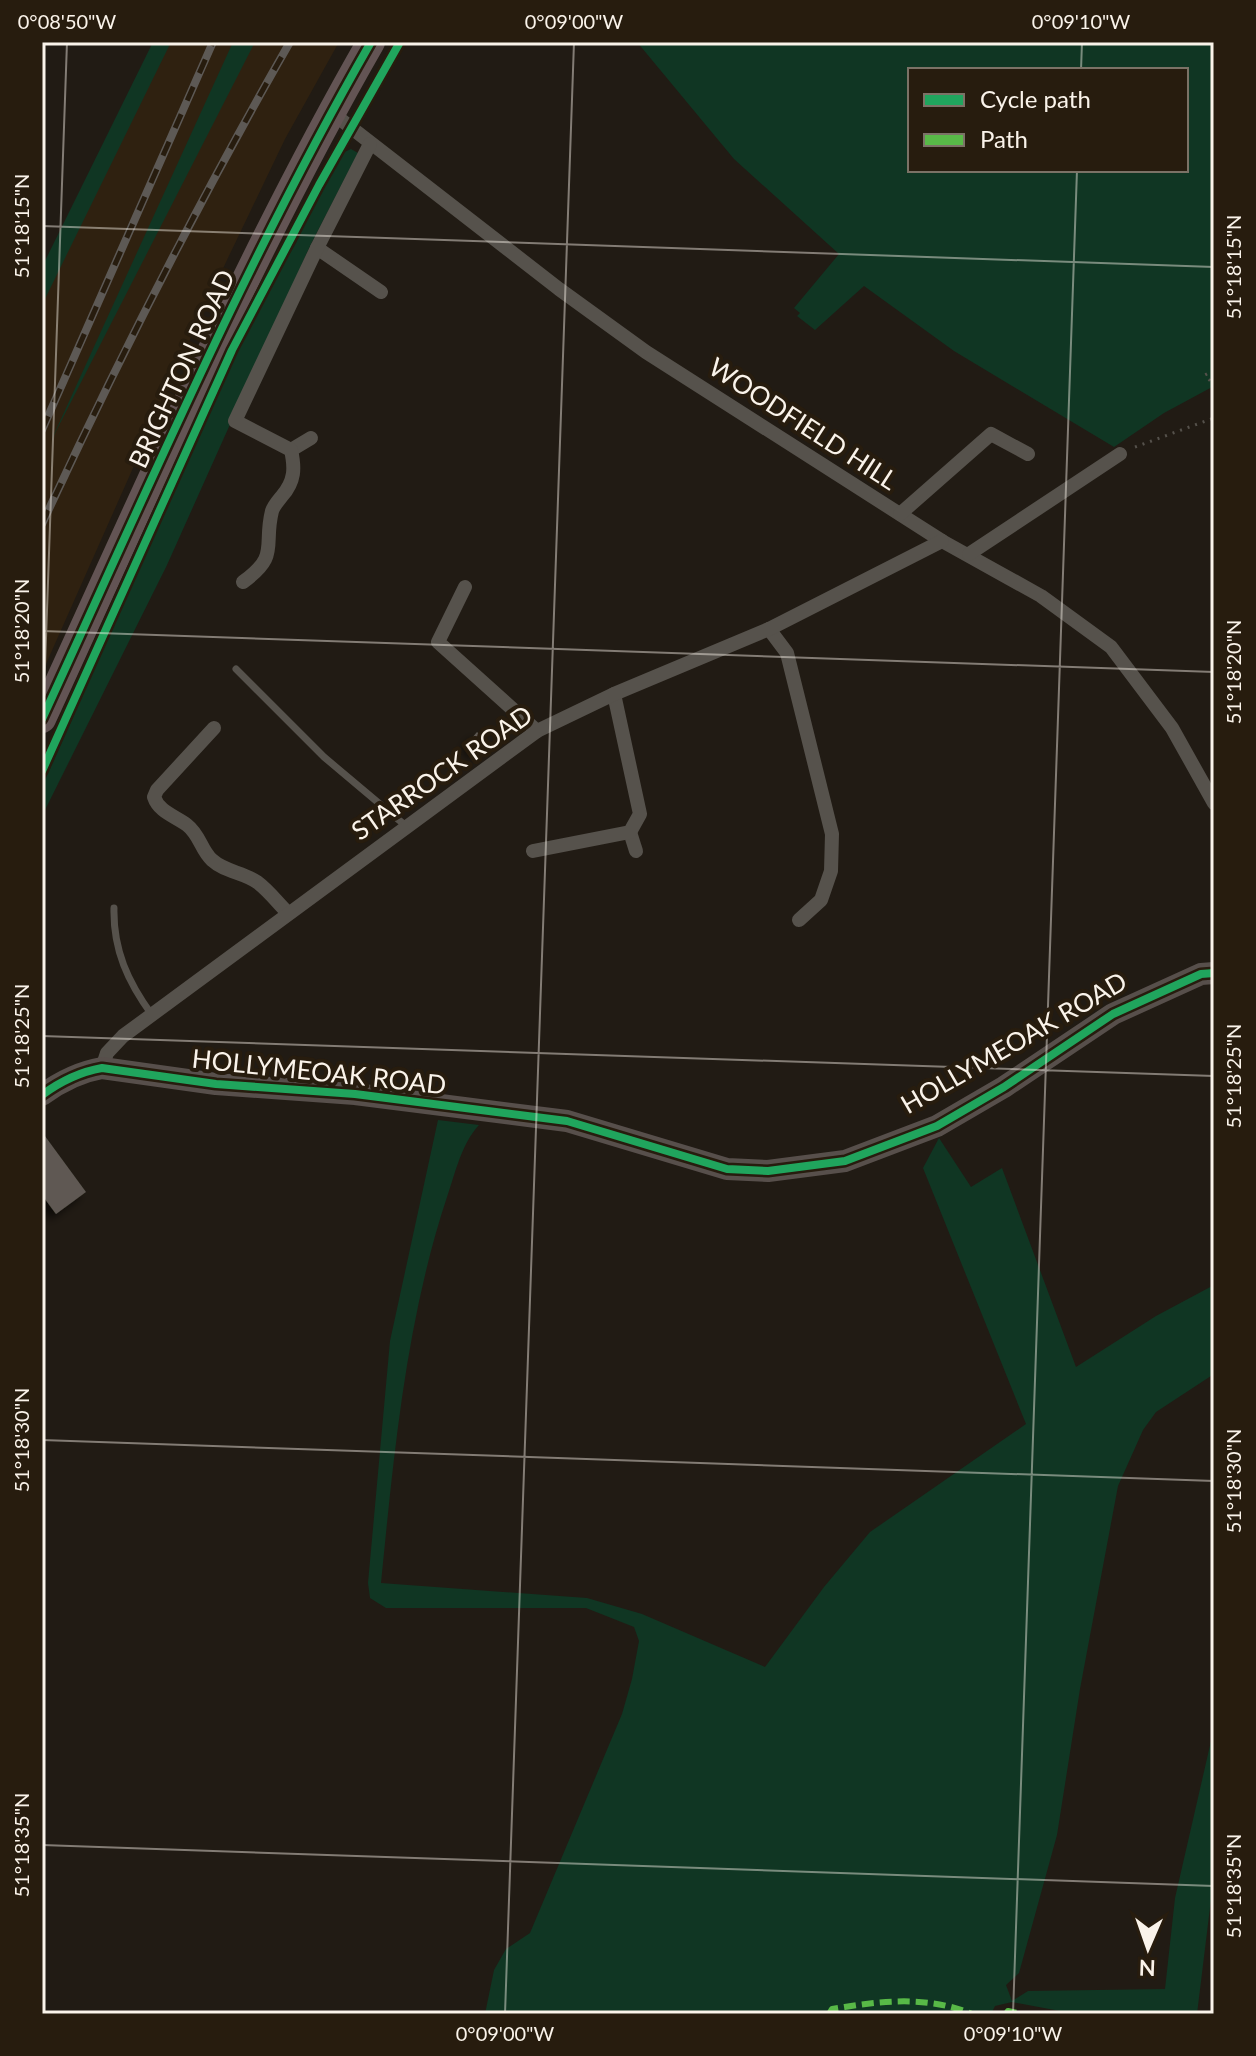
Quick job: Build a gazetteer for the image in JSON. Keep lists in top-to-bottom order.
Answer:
{
  "streets": {
    "highway": ["BRIGHTON ROAD"],
    "street": ["WOODFIELD HILL", "STARROCK ROAD", "HOLLYMEOAK ROAD"]
  },
  "crossings": [
    ["BRIGHTON ROAD", "WOODFIELD HILL"],
    ["WOODFIELD HILL", "STARROCK ROAD"],
    ["STARROCK ROAD", "HOLLYMEOAK ROAD"]
  ],
  "legend": ["Cycle path", "Path"],
  "north": "bottom",
  "coordinates": [
    "0°08'50\"W",
    "0°09'00\"W",
    "0°09'10\"W",
    "51°18'15\"N",
    "51°18'20\"N",
    "51°18'25\"N",
    "51°18'30\"N",
    "51°18'35\"N"
  ]
}
